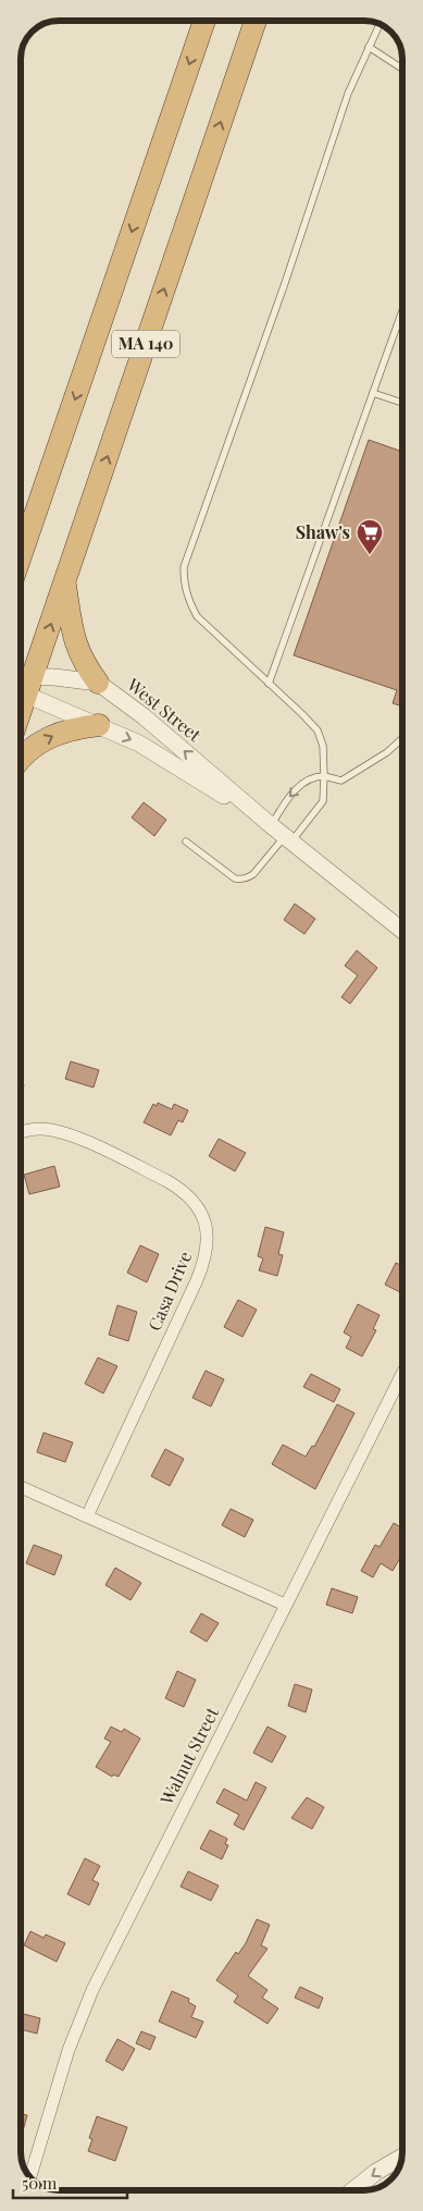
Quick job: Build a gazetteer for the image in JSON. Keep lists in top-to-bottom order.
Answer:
{
  "streets": {
    "highway": ["MA 140"],
    "street": ["West Street", "Casa Drive", "Walnut Street"]
  },
  "crossings": [
    ["MA 140", "West Street"]
  ],
  "places": {
    "supermarket": ["Shaw's"]
  },
  "scale_bar": "50 m"
}
